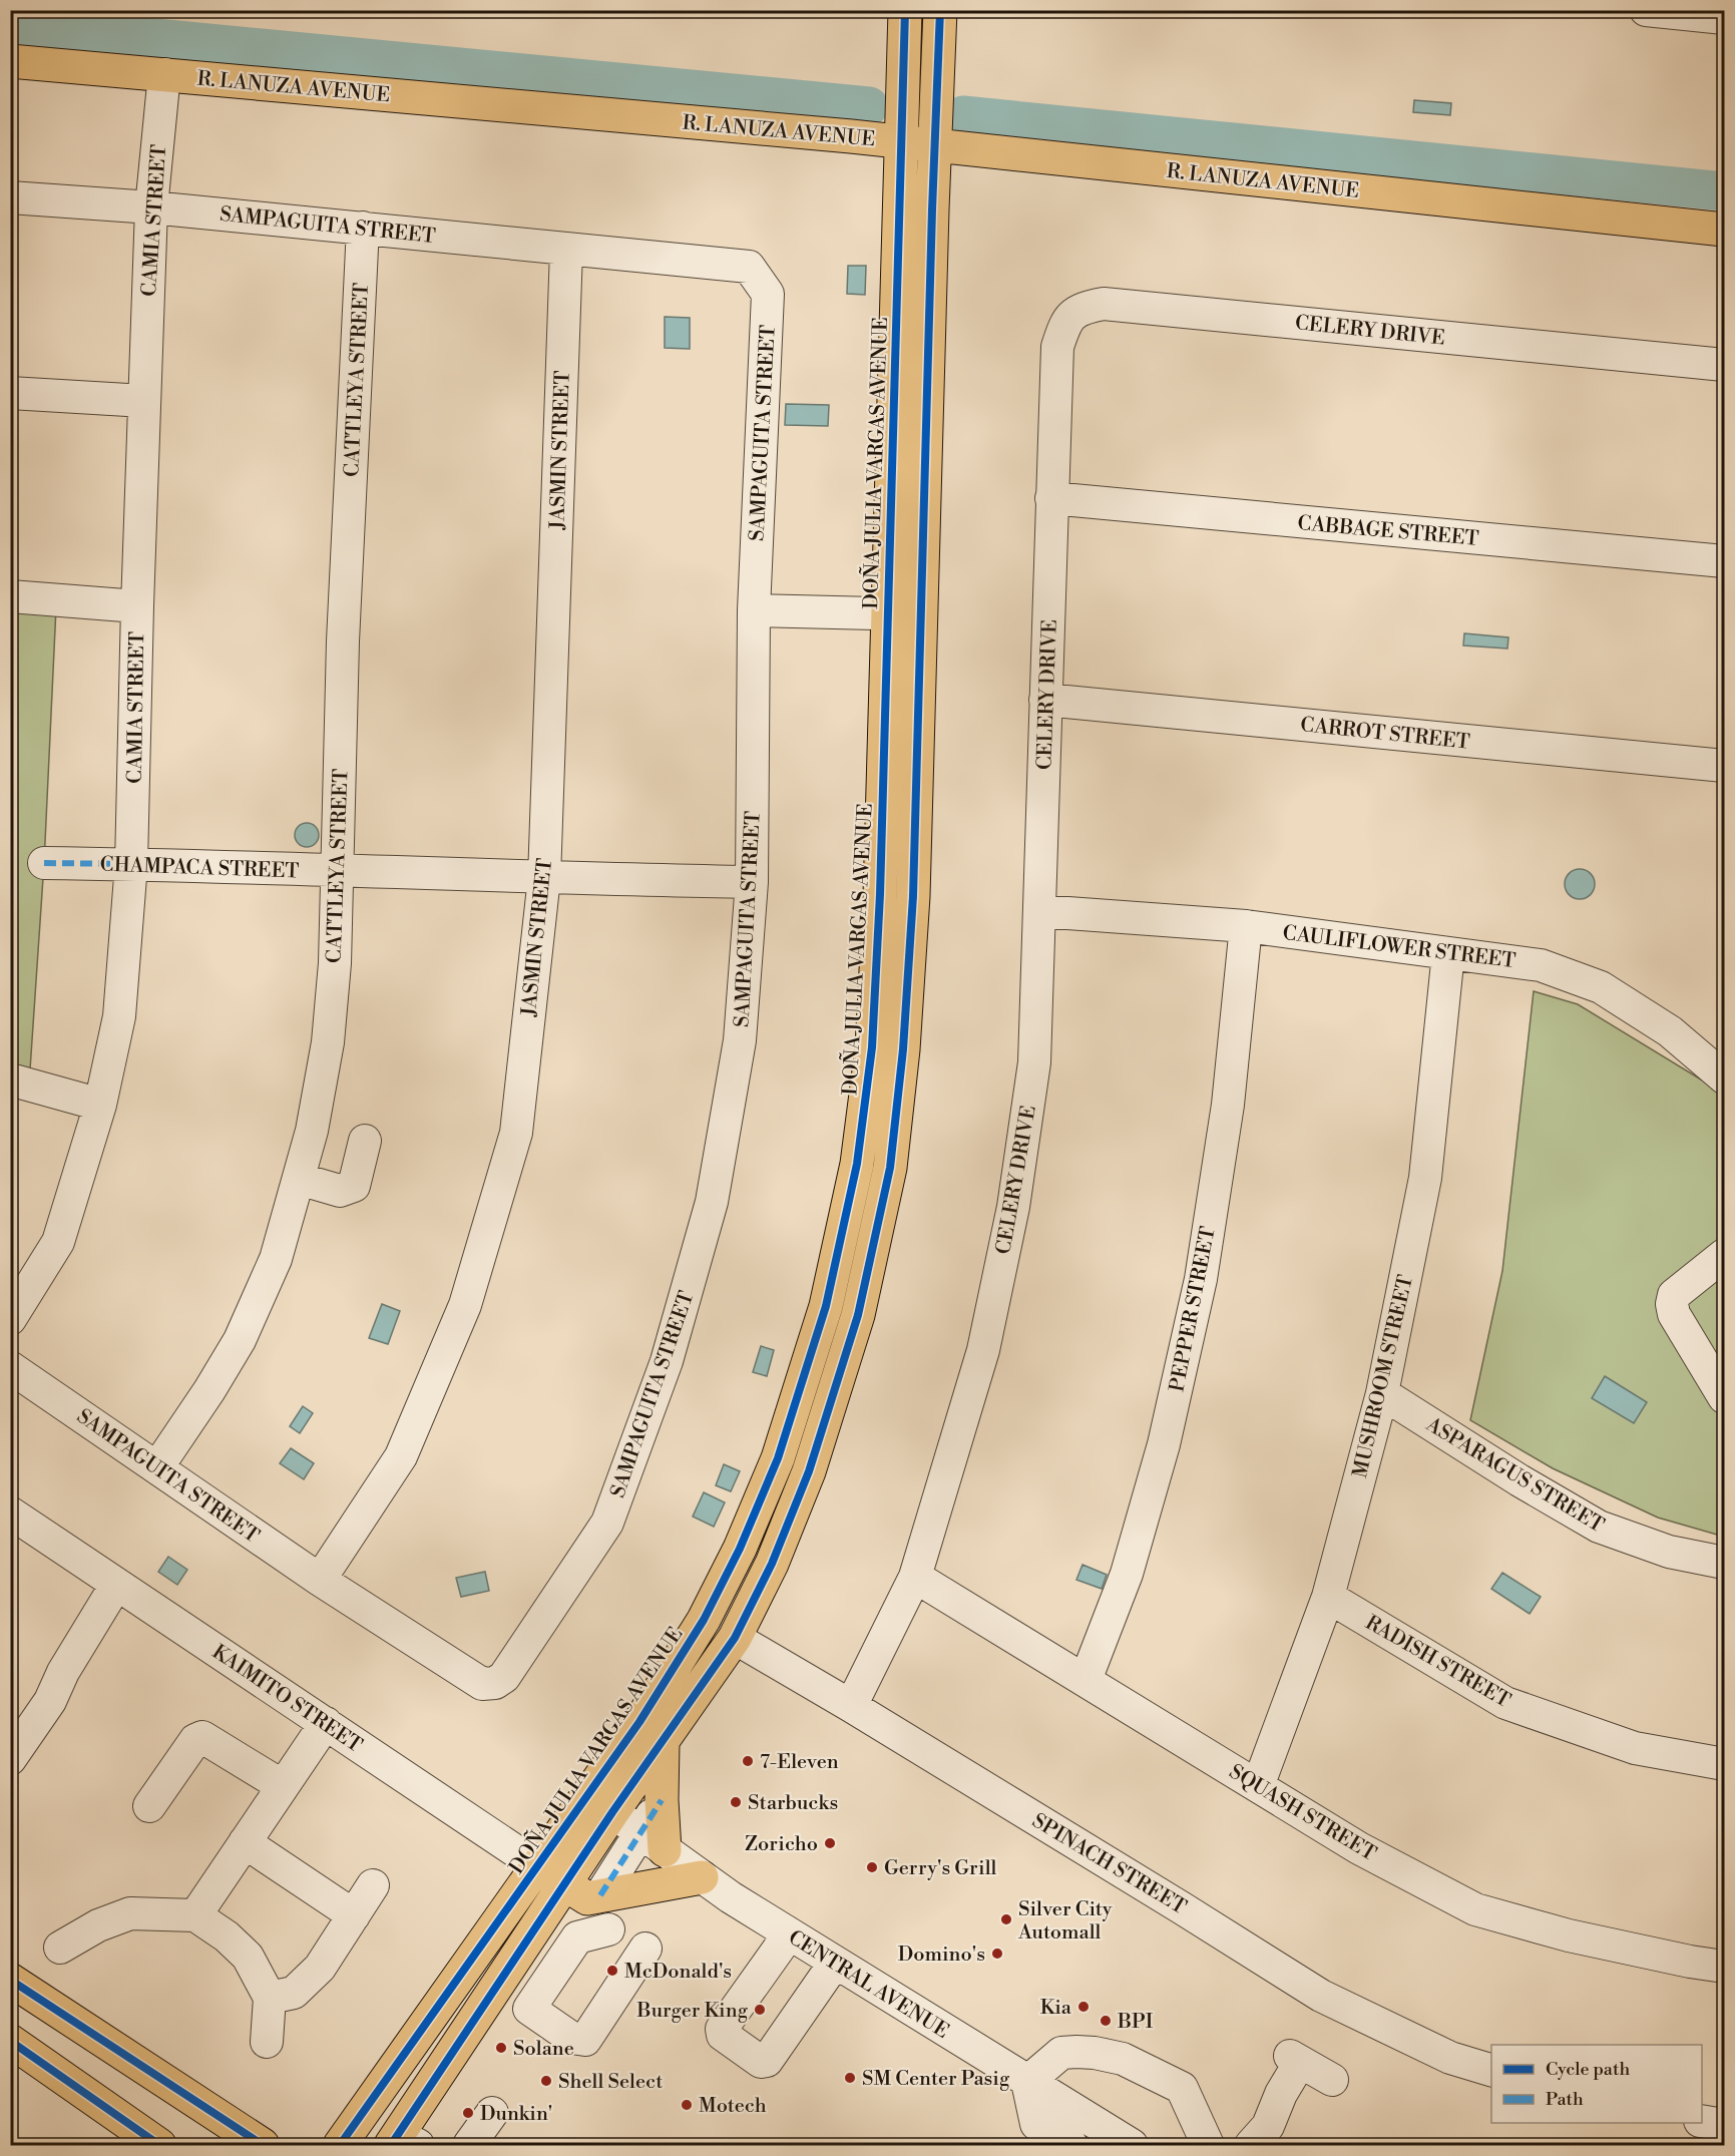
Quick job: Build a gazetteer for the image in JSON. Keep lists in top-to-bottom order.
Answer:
{
  "streets": {
    "main road": ["R. LANUZA AVENUE", "DOÑA JULIA VARGAS AVENUE"],
    "street": [
      "CAMIA STREET",
      "SAMPAGUITA STREET",
      "CELERY DRIVE",
      "CATTLEYA STREET",
      "JASMIN STREET",
      "CABBAGE STREET",
      "CARROT STREET",
      "CHAMPACA STREET",
      "CAULIFLOWER STREET",
      "PEPPER STREET",
      "MUSHROOM STREET",
      "ASPARAGUS STREET",
      "RADISH STREET",
      "KAIMITO STREET",
      "SQUASH STREET",
      "SPINACH STREET",
      "CENTRAL AVENUE"
    ]
  },
  "crossings": [
    ["R. LANUZA AVENUE", "CAMIA STREET"],
    ["R. LANUZA AVENUE", "DOÑA JULIA VARGAS AVENUE"],
    ["CAMIA STREET", "SAMPAGUITA STREET"],
    ["CAMIA STREET", "CHAMPACA STREET"],
    ["SAMPAGUITA STREET", "CATTLEYA STREET"],
    ["SAMPAGUITA STREET", "JASMIN STREET"],
    ["SAMPAGUITA STREET", "CHAMPACA STREET"],
    ["CELERY DRIVE", "CABBAGE STREET"],
    ["CELERY DRIVE", "CARROT STREET"],
    ["CELERY DRIVE", "CAULIFLOWER STREET"],
    ["CELERY DRIVE", "SQUASH STREET"],
    ["CELERY DRIVE", "SPINACH STREET"],
    ["CATTLEYA STREET", "CHAMPACA STREET"],
    ["JASMIN STREET", "CHAMPACA STREET"],
    ["DOÑA JULIA VARGAS AVENUE", "KAIMITO STREET"],
    ["CAULIFLOWER STREET", "PEPPER STREET"],
    ["CAULIFLOWER STREET", "MUSHROOM STREET"],
    ["PEPPER STREET", "SQUASH STREET"],
    ["MUSHROOM STREET", "ASPARAGUS STREET"],
    ["MUSHROOM STREET", "RADISH STREET"],
    ["MUSHROOM STREET", "SQUASH STREET"]
  ],
  "places": [
    "7-Eleven",
    "Starbucks",
    "Zoricho",
    "Gerry's Grill",
    "Silver City Automall",
    "Domino's",
    "McDonald's",
    "Kia",
    "Burger King",
    "BPI",
    "Solane",
    "SM Center Pasig",
    "Shell Select",
    "Motech",
    "Dunkin'"
  ],
  "legend": ["Cycle path", "Path"]
}
